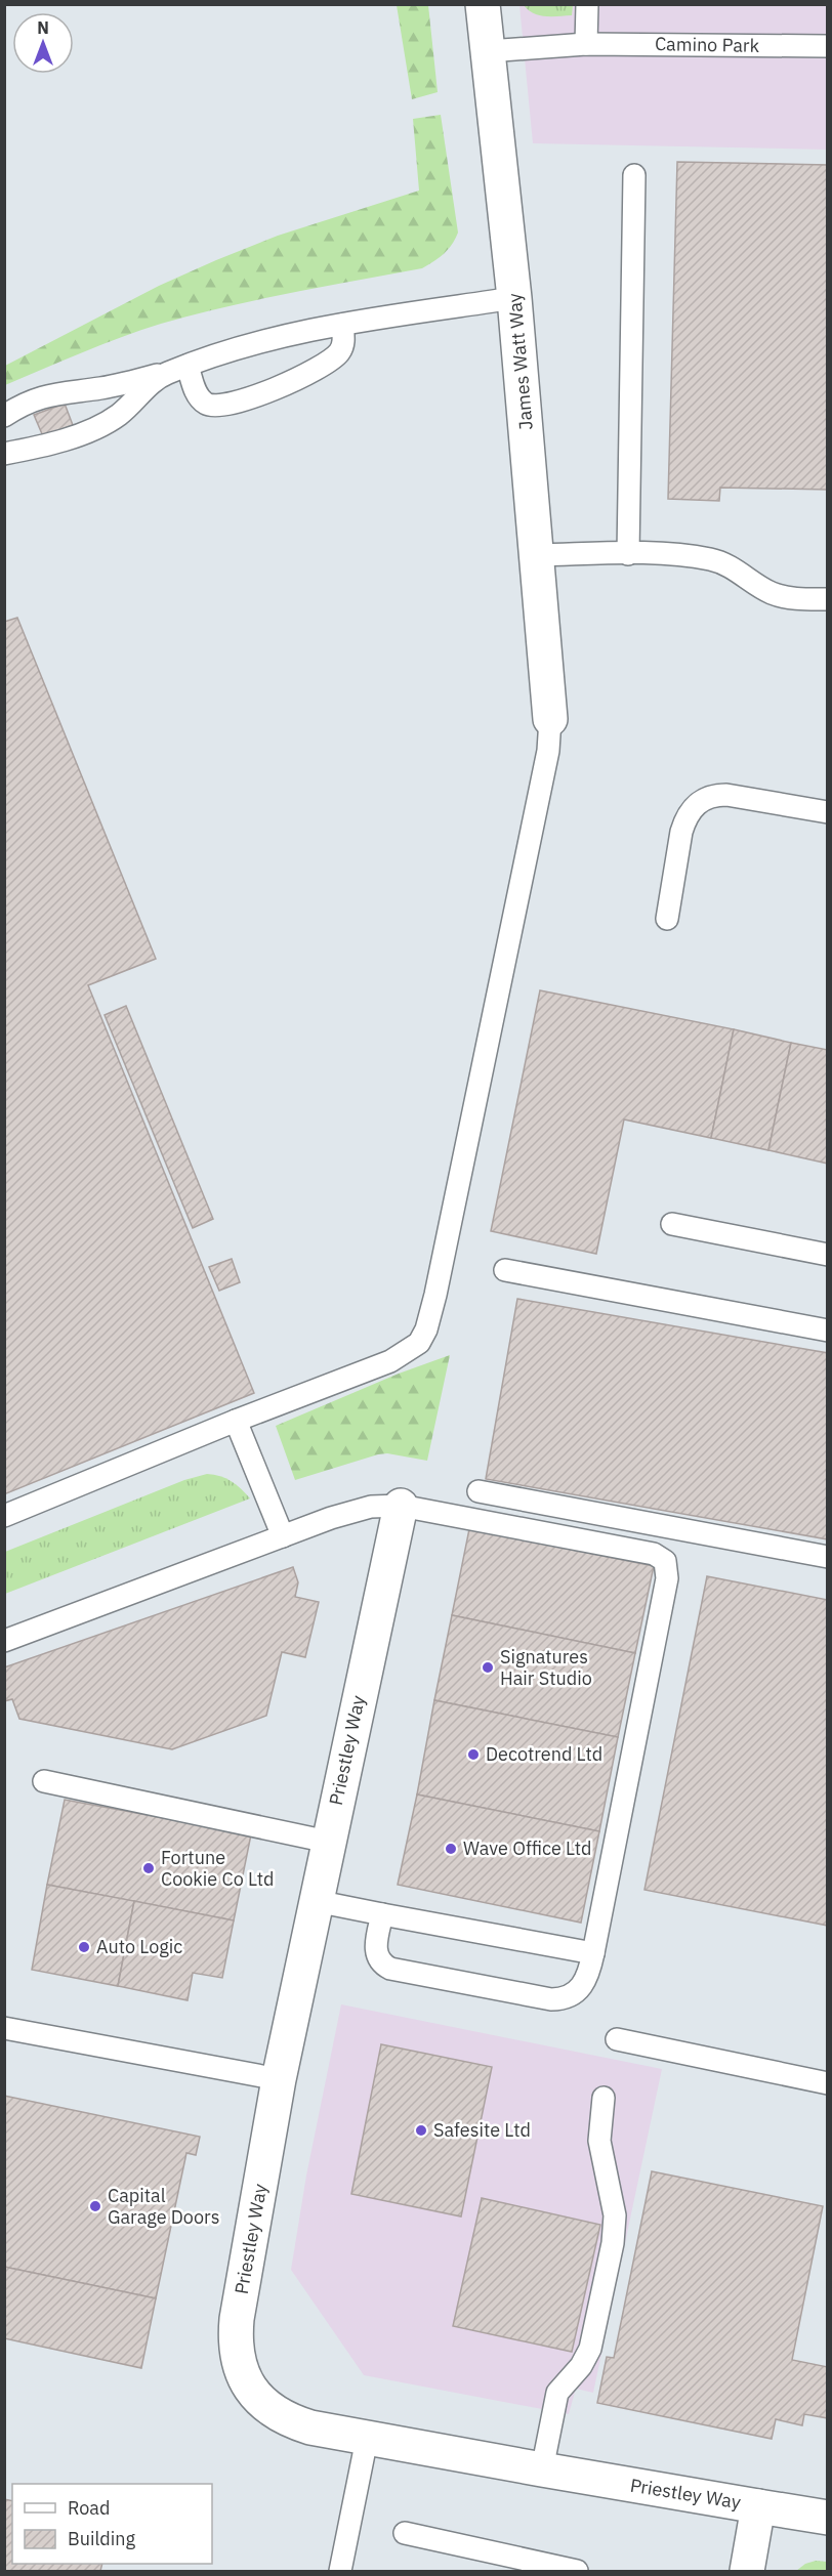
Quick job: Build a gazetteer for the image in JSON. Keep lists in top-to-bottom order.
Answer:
{
  "streets": {
    "street": ["James Watt Way", "Priestley Way"],
    "lane": ["Camino Park"]
  },
  "crossings": [
    ["Camino Park", "James Watt Way"]
  ],
  "places": [
    "Signatures Hair Studio",
    "Decotrend Ltd",
    "Wave Office Ltd",
    "Fortune Cookie Co Ltd",
    "Auto Logic",
    "Safesite Ltd",
    "Capital Garage Doors"
  ],
  "legend": ["Road", "Building"],
  "north": "top"
}
